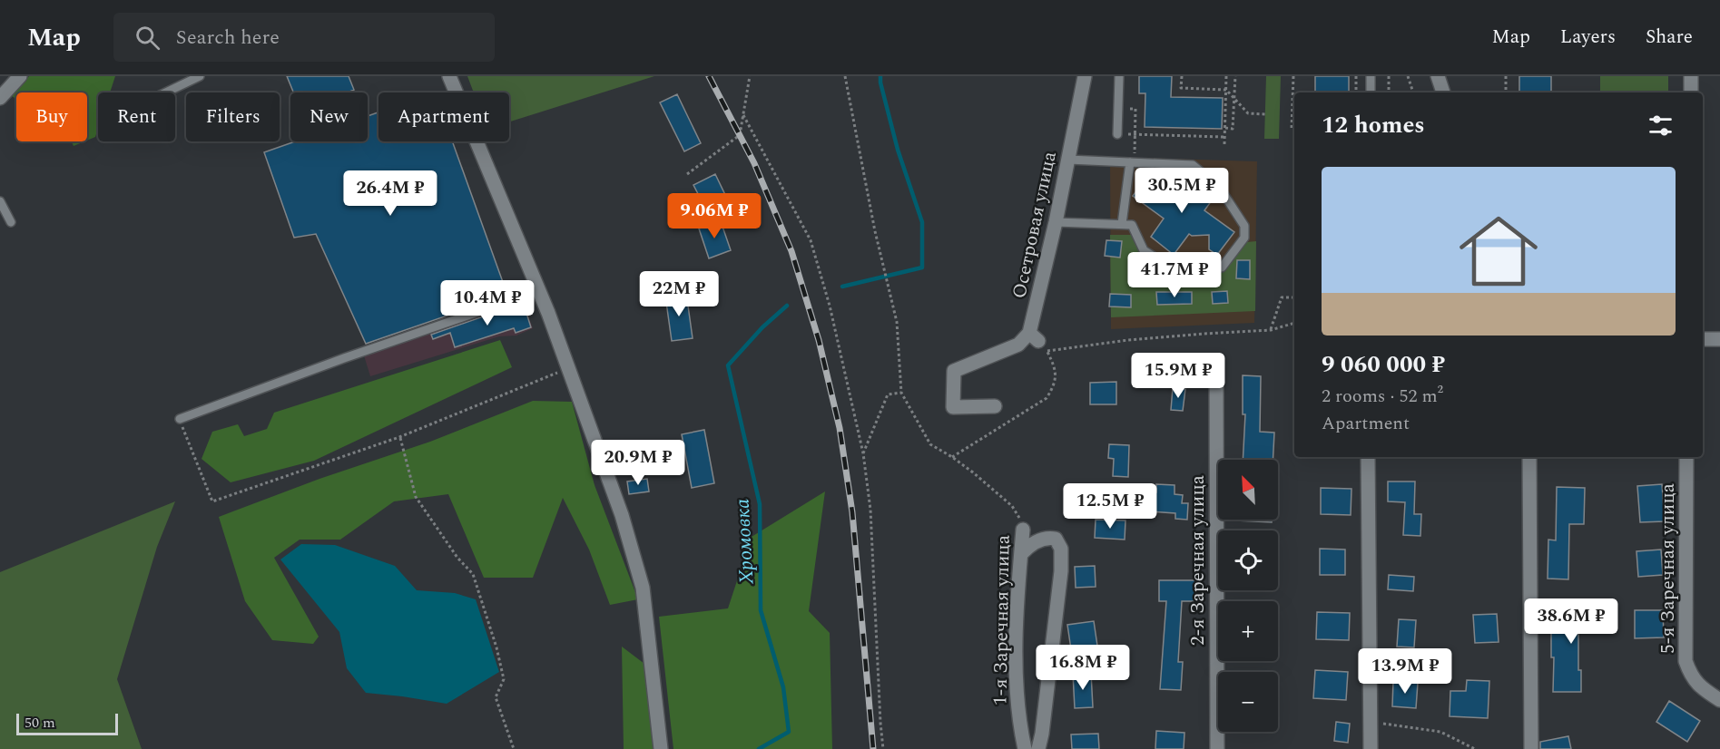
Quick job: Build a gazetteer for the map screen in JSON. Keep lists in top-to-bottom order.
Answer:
{
  "streets": {
    "street": [
      "Осетровая улица",
      "2-я Заречная улица",
      "5-я Заречная улица",
      "1-я Заречная улица"
    ]
  },
  "water": ["Хромовка"],
  "scale_bar": "50 m",
  "north": "top left",
  "page": {
    "header": "Map",
    "search": "Search here",
    "nav": ["Map", "Layers", "Share"],
    "chip": [
      "Buy",
      "Rent",
      "Filters",
      "New",
      "Apartment"
    ],
    "heading": "12 homes",
    "list": [
      {
        "name": "9 060 000 ₽",
        "note": "2 rooms · 52 m² · Apartment"
      }
    ],
    "price": [
      "30.5M ₽",
      "26.4M ₽",
      "9.06M ₽",
      "41.7M ₽",
      "22M ₽",
      "10.4M ₽",
      "15.9M ₽",
      "20.9M ₽",
      "12.5M ₽",
      "38.6M ₽",
      "16.8M ₽",
      "13.9M ₽"
    ],
    "map_buttons": ["+", "−"],
    "scale": "50 m"
  }
}
